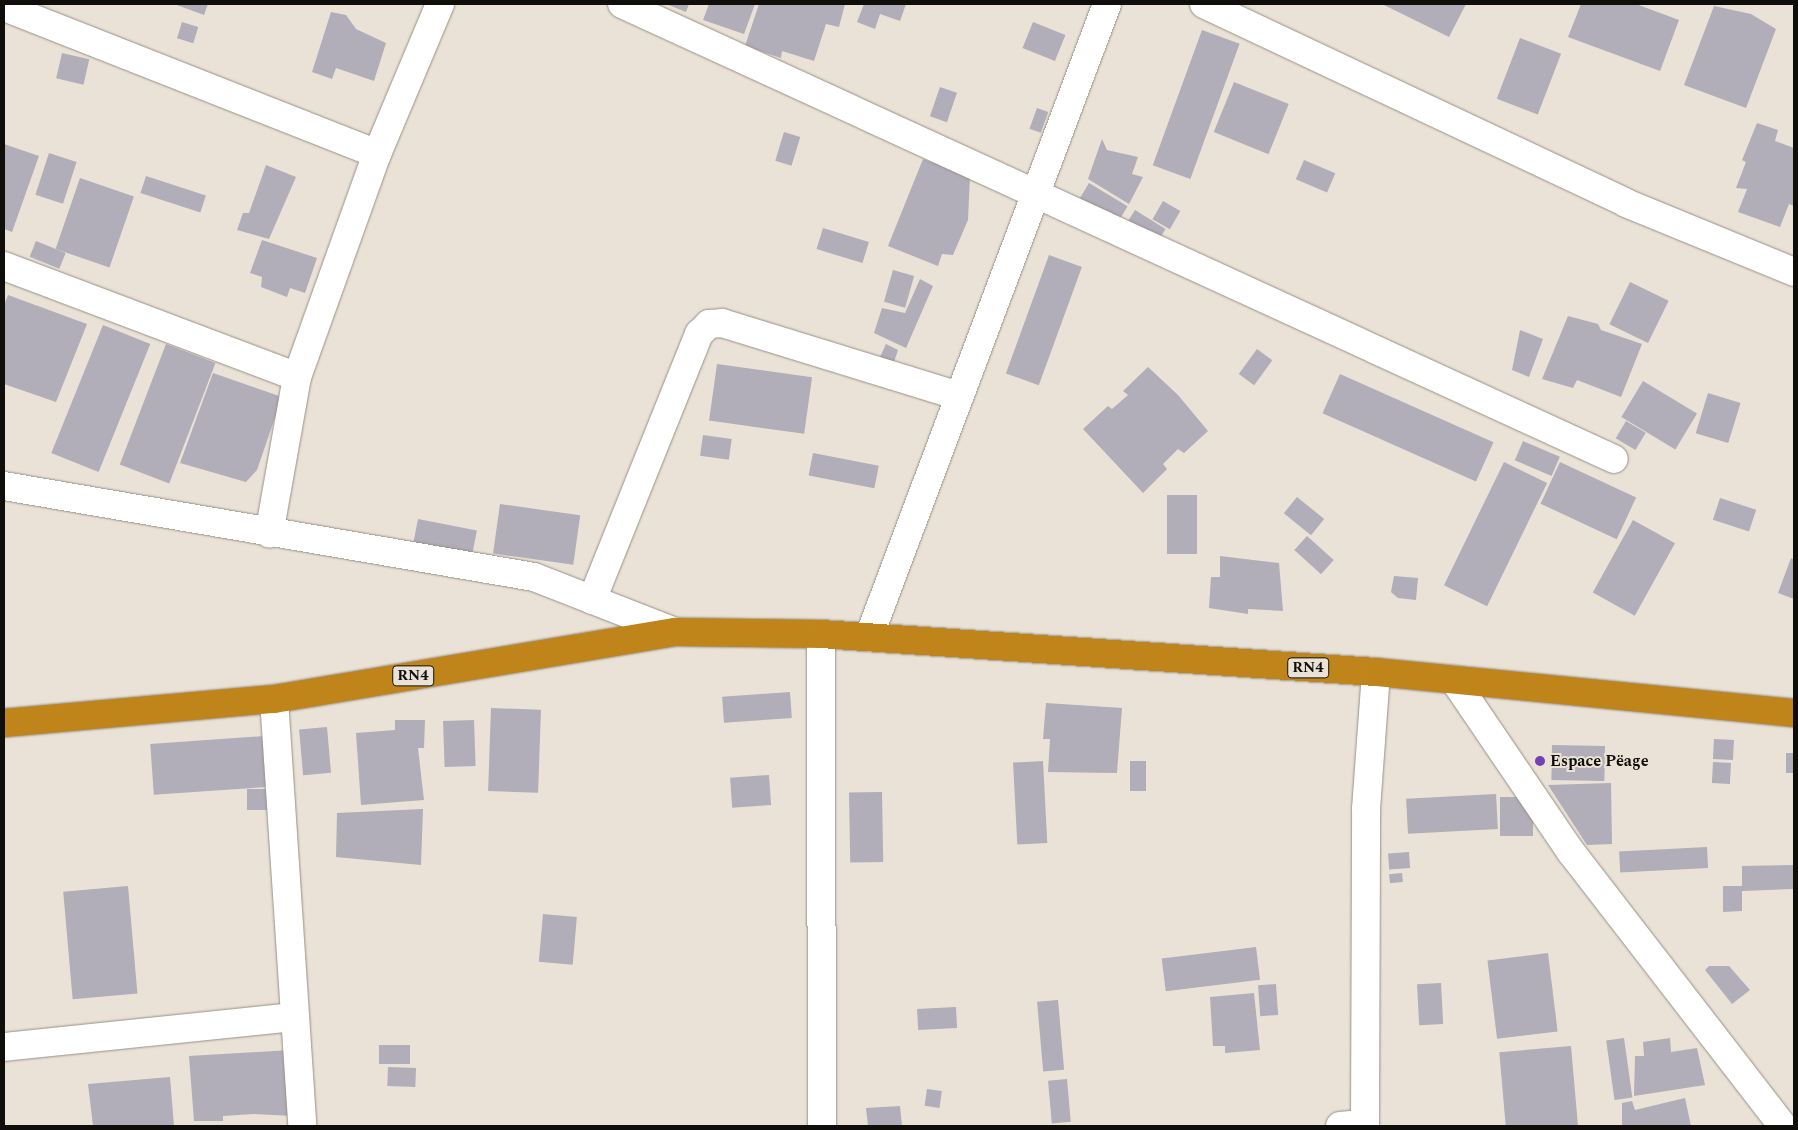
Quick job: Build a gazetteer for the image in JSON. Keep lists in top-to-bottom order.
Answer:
{
  "streets": {
    "highway": ["RN4"]
  },
  "places": ["Espace Pëage"]
}
